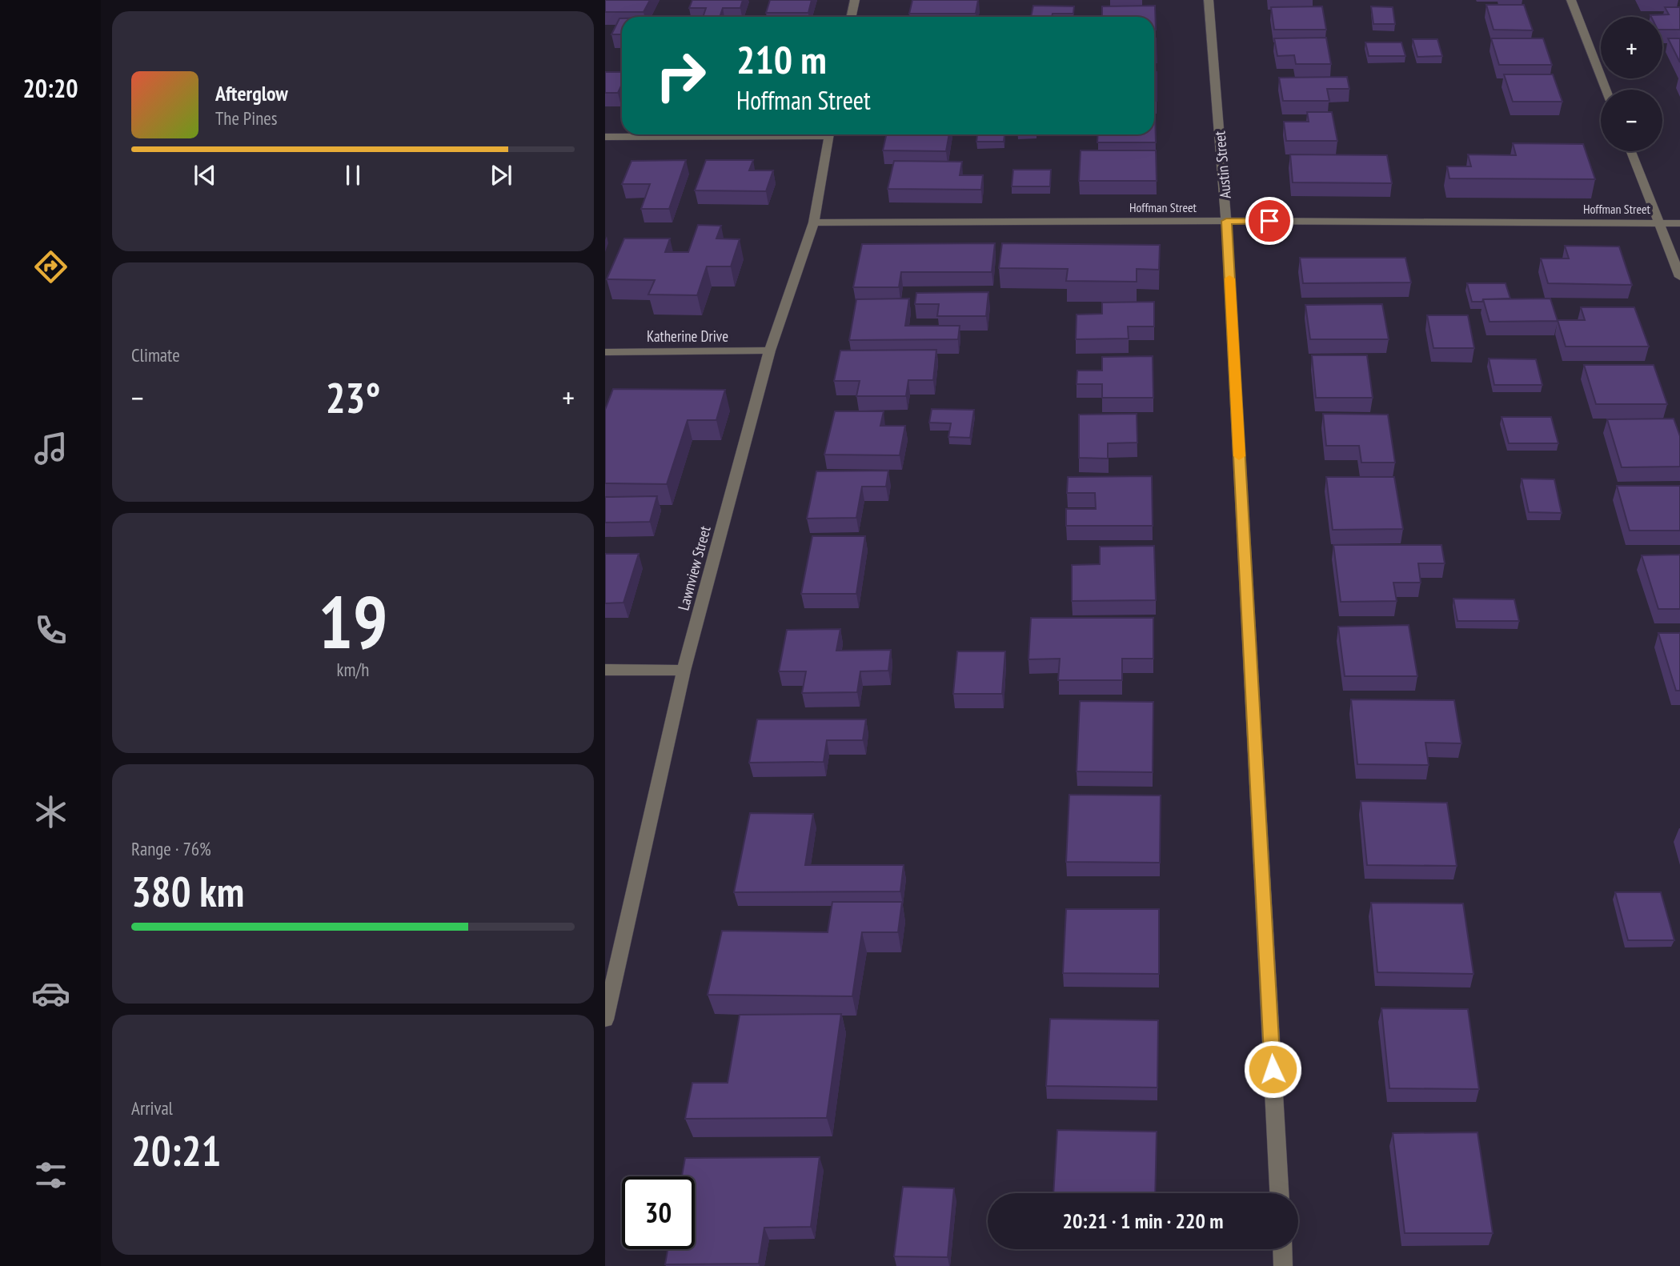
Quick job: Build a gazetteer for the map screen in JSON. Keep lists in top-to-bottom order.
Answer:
{
  "streets": {
    "street": [
      "Austin Street",
      "Hoffman Street",
      "Katherine Drive",
      "Lawnview Street"
    ]
  },
  "crossings": [
    ["Austin Street", "Hoffman Street"],
    ["Hoffman Street", "Lawnview Street"],
    ["Katherine Drive", "Lawnview Street"]
  ],
  "page": {
    "tabs": "20:20",
    "map_buttons": ["+", "−"],
    "turn": ["210 m", "Hoffman Street"],
    "song": ["Afterglow", "The Pines"],
    "tile": [
      "Climate",
      ["19", "km/h"],
      ["Range · 76%", "380 km"],
      ["Arrival", "20:21"]
    ],
    "heat": ["−", "23°", "+"],
    "limit": "30",
    "trip": "20:21 · 1 min · 220 m"
  }
}
